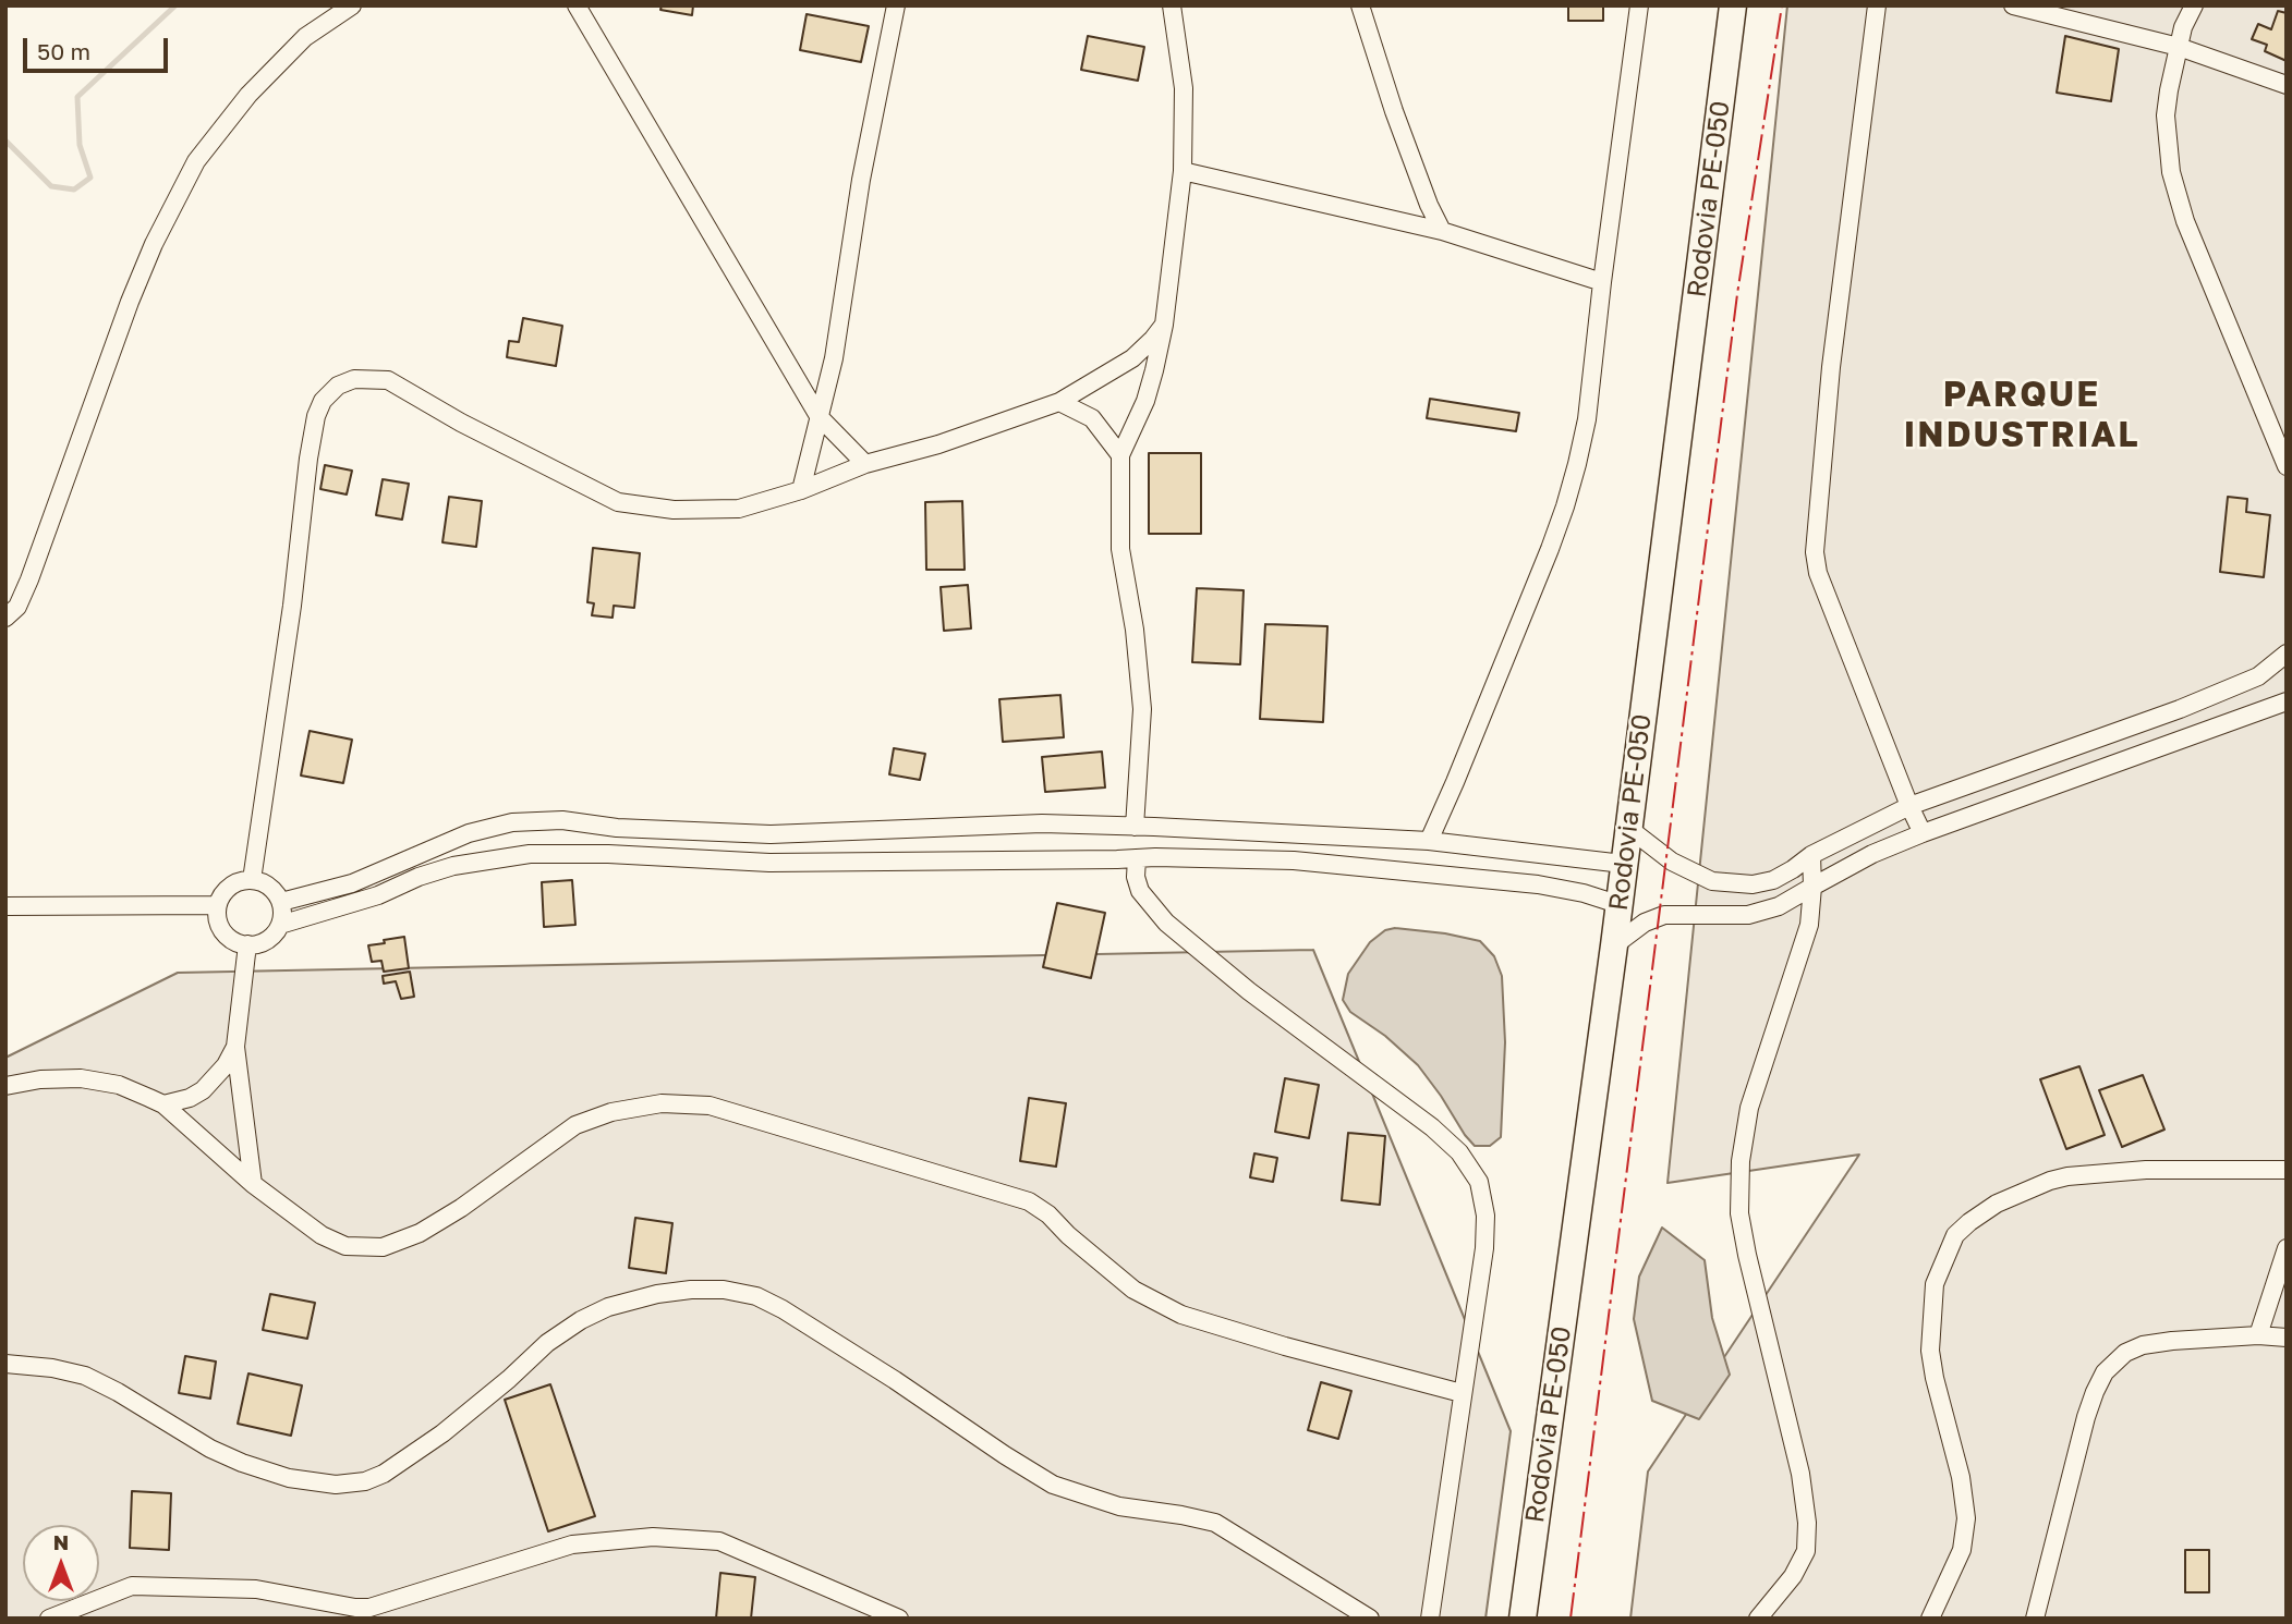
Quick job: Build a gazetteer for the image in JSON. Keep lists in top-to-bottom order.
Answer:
{
  "streets": {
    "main road": ["Rodovia PE-050"]
  },
  "districts": ["PARQUE INDUSTRIAL"],
  "scale_bar": "50 m",
  "north": "top"
}
